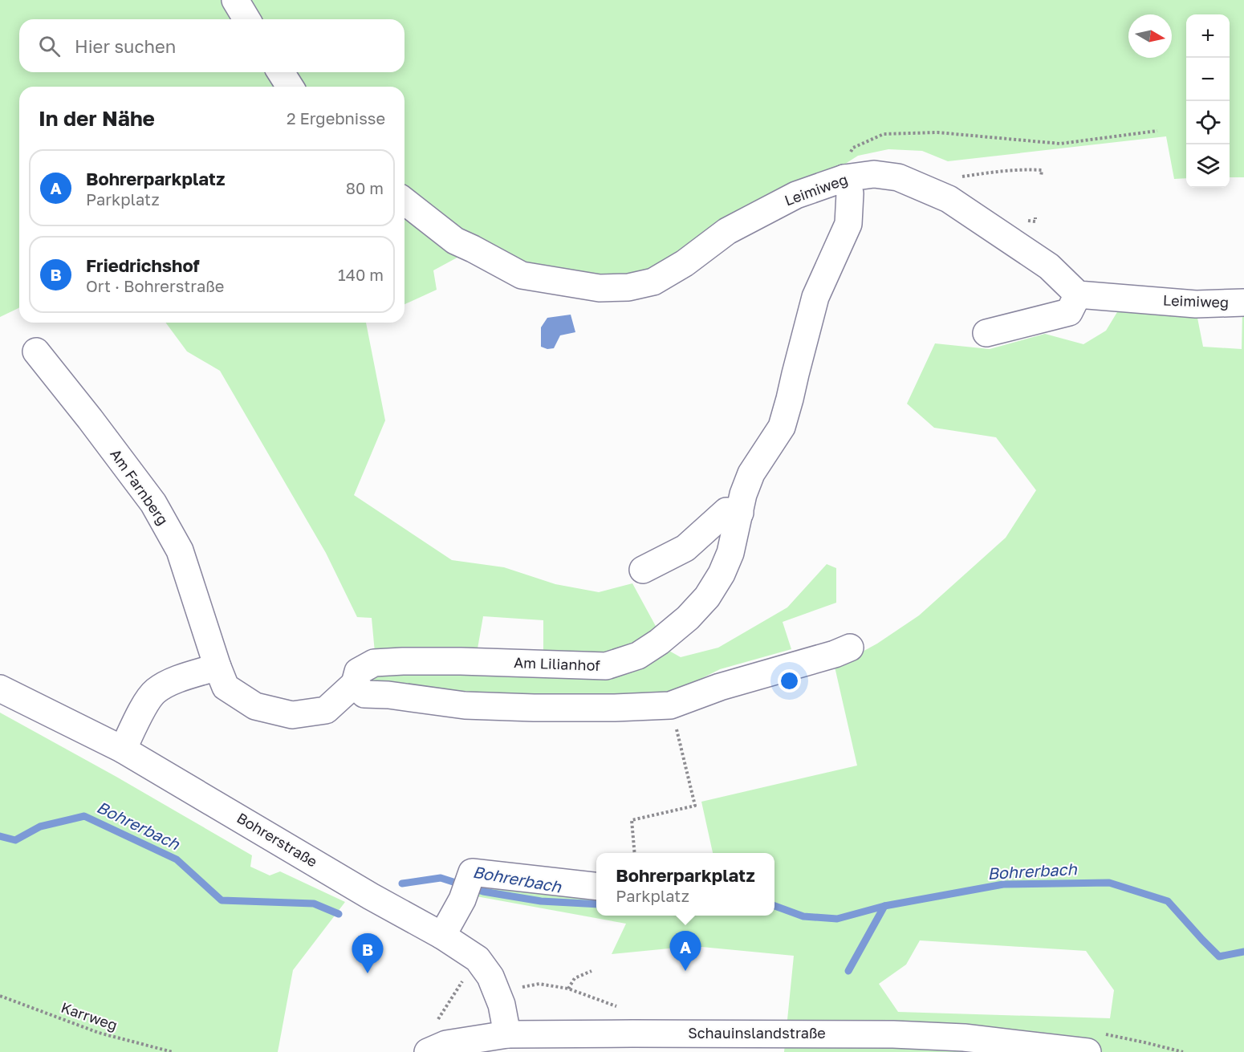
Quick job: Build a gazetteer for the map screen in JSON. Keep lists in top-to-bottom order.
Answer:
{
  "streets": {
    "street": [
      "Leimiweg",
      "Am Farnberg",
      "Am Lilianhof",
      "Bohrerstraße",
      "Schauinslandstraße"
    ],
    "path": ["Karrweg"]
  },
  "crossings": [
    ["Leimiweg", "Am Lilianhof"],
    ["Am Farnberg", "Am Lilianhof"],
    ["Bohrerstraße", "Schauinslandstraße"]
  ],
  "water": ["Bohrerbach"],
  "north": "right",
  "page": {
    "map_buttons": ["+", "−"],
    "search": "Hier suchen",
    "heading": ["In der Nähe", "2 Ergebnisse"],
    "list": [
      {
        "mark": "A",
        "name": "Bohrerparkplatz",
        "note": "Parkplatz",
        "value": "80 m"
      },
      {
        "mark": "B",
        "name": "Friedrichshof",
        "note": "Ort · Bohrerstraße",
        "value": "140 m"
      }
    ],
    "popup": ["Bohrerparkplatz", "Parkplatz"],
    "pins": ["A", "B"]
  }
}
